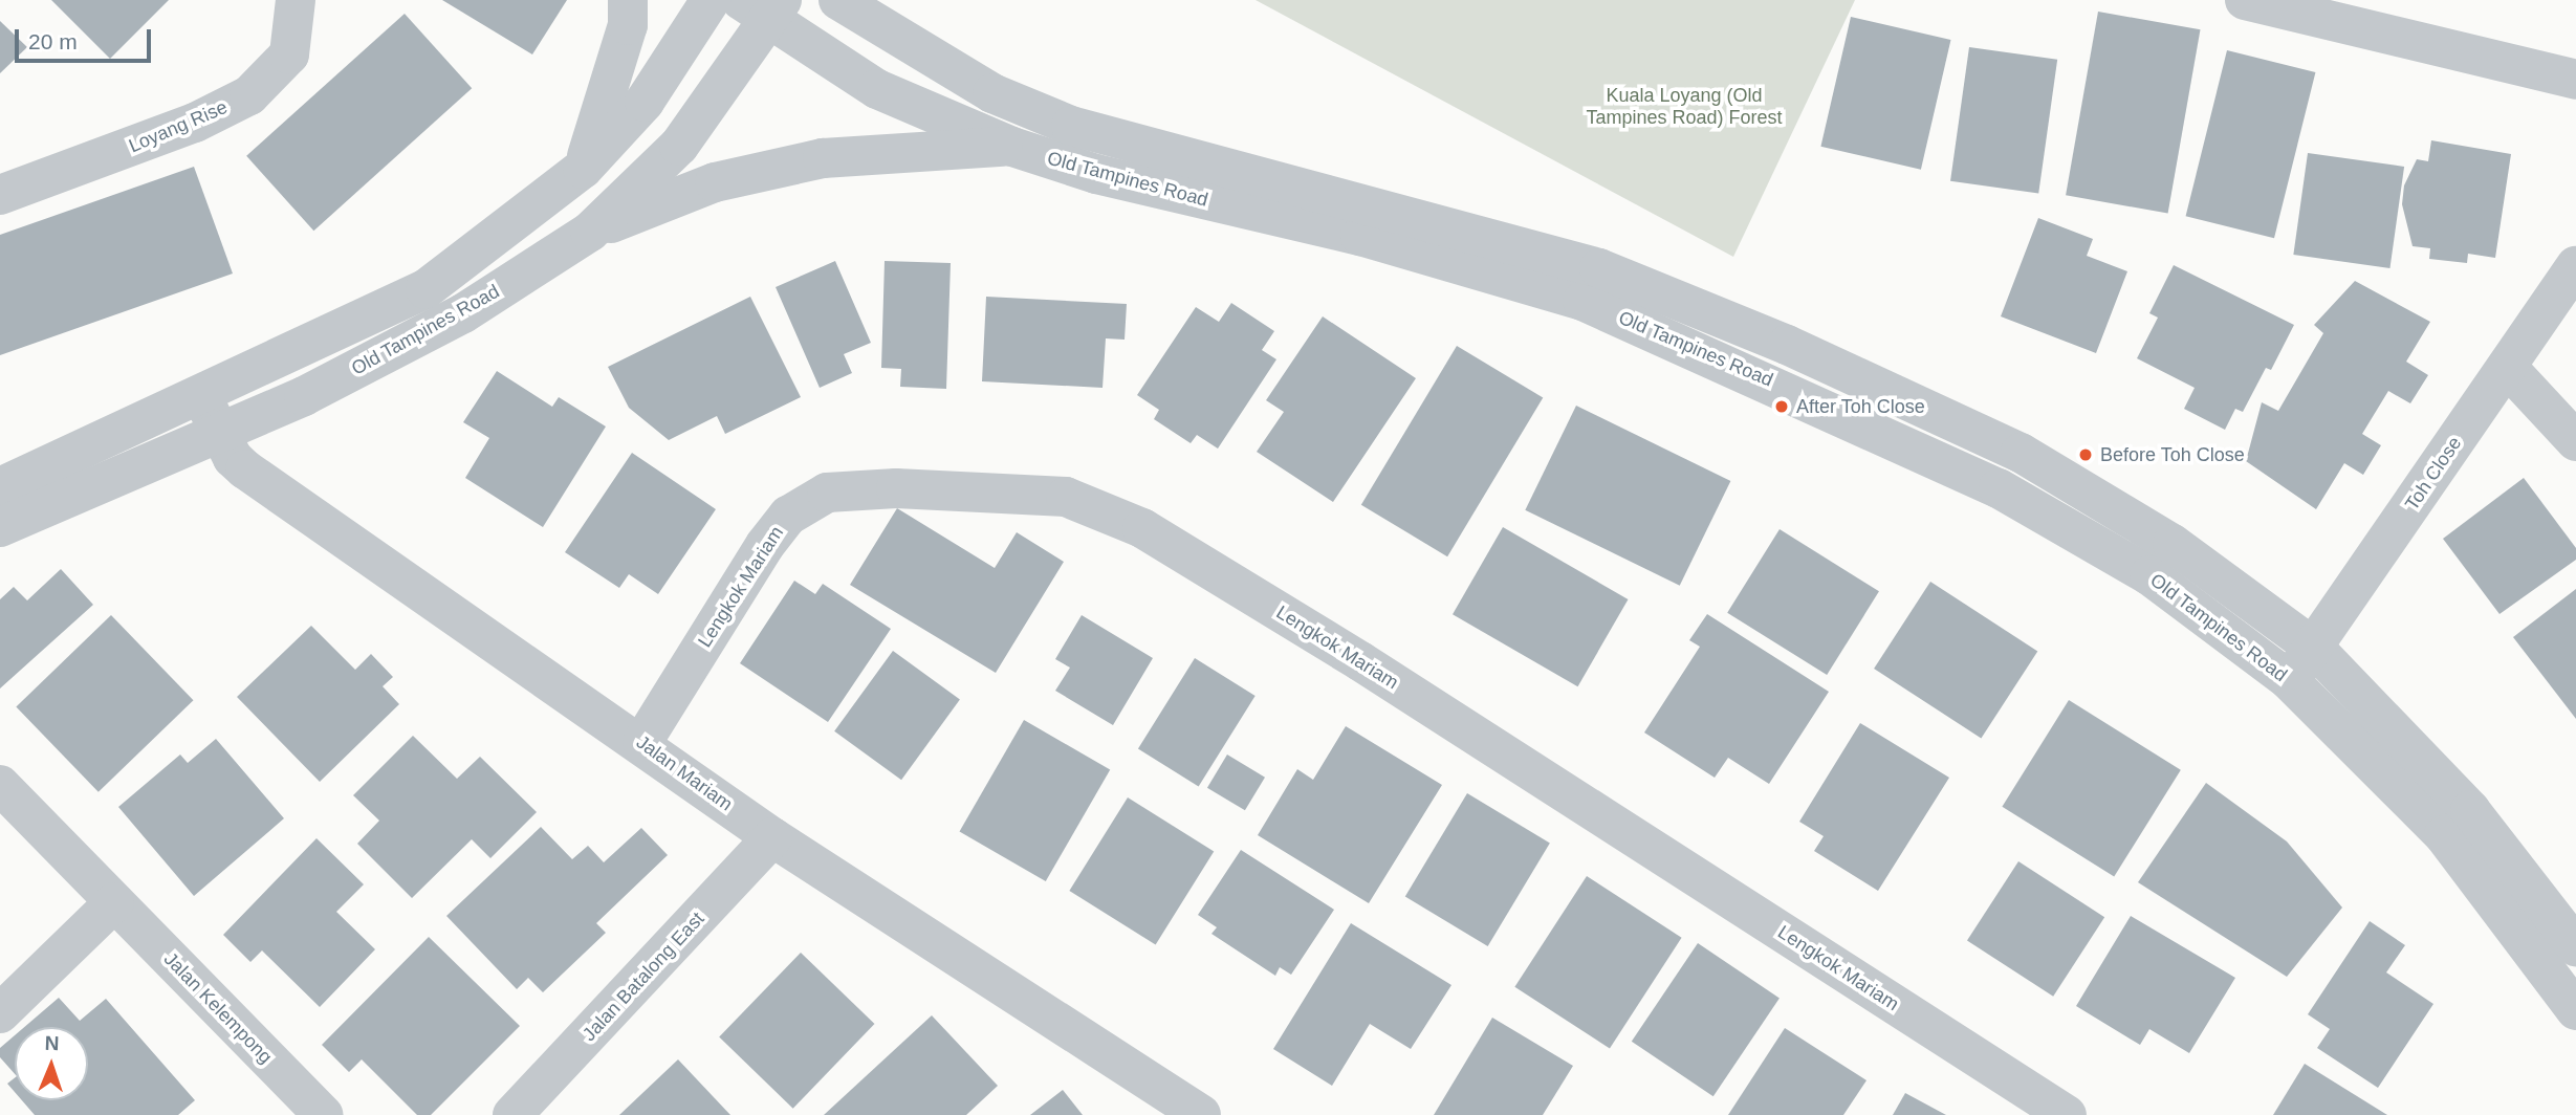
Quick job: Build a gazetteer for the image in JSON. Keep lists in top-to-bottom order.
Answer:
{
  "streets": {
    "street": [
      "Loyang Rise",
      "Old Tampines Road",
      "Toh Close",
      "Lengkok Mariam",
      "Jalan Mariam",
      "Jalan Batalong East",
      "Jalan Kelempong"
    ]
  },
  "crossings": [
    ["Old Tampines Road", "Toh Close"],
    ["Old Tampines Road", "Jalan Mariam"],
    ["Lengkok Mariam", "Jalan Mariam"],
    ["Jalan Mariam", "Jalan Batalong East"]
  ],
  "parks": ["Kuala Loyang (Old Tampines Road) Forest"],
  "places": ["After Toh Close", "Before Toh Close"],
  "scale_bar": "20 m",
  "north": "top"
}
